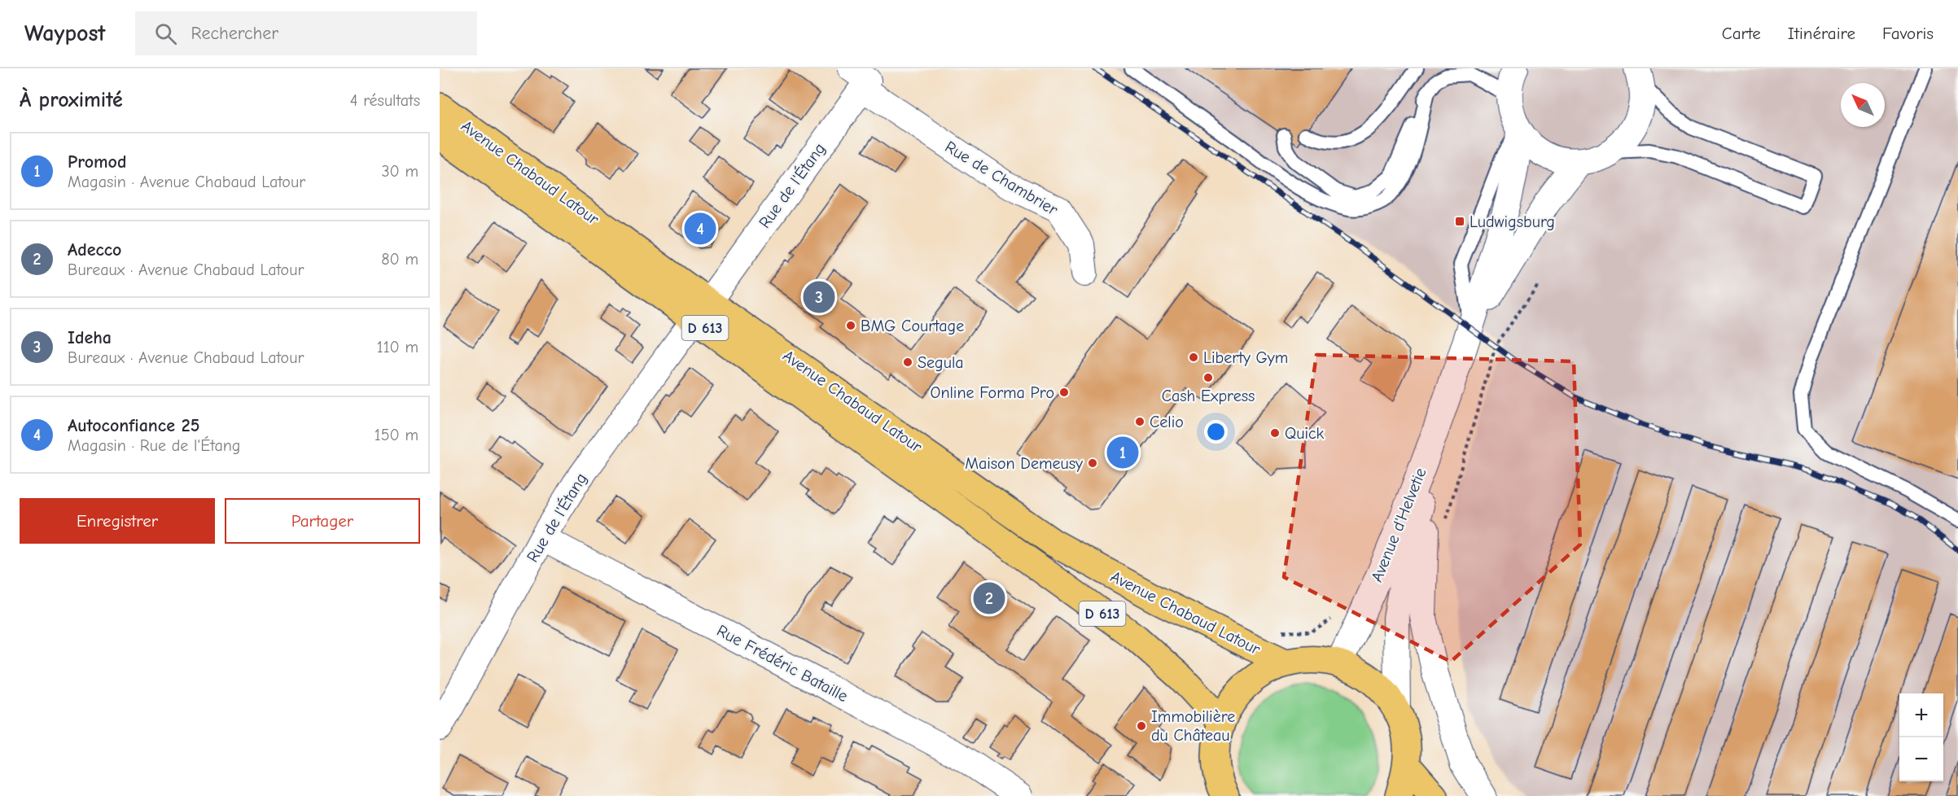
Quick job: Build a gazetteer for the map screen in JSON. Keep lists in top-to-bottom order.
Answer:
{
  "streets": {
    "main road": ["Avenue Chabaud Latour", "D 613"],
    "street": [
      "Rue de Chambrier",
      "Rue de l'Étang",
      "Avenue d'Helvetie",
      "Rue Frédéric Bataille"
    ]
  },
  "crossings": [
    ["Avenue Chabaud Latour", "Rue de l'Étang"],
    ["Rue de Chambrier", "Rue de l'Étang"],
    ["Rue de l'Étang", "Rue Frédéric Bataille"]
  ],
  "places": {
    "transit": ["Ludwigsburg"],
    "other": [
      "BMG Courtage",
      "Liberty Gym",
      "Segula",
      "Cash Express",
      "Online Forma Pro",
      "Celio",
      "Quick",
      "Maison Demeusy",
      "Immobilière du Château"
    ]
  },
  "north": "top left",
  "page": {
    "header": "Waypost",
    "search": "Rechercher",
    "nav": ["Carte", "Itinéraire", "Favoris"],
    "heading": ["À proximité", "4 résultats"],
    "list": [
      {
        "mark": "1",
        "name": "Promod",
        "note": "Magasin · Avenue Chabaud Latour",
        "value": "30 m"
      },
      {
        "mark": "2",
        "name": "Adecco",
        "note": "Bureaux · Avenue Chabaud Latour",
        "value": "80 m"
      },
      {
        "mark": "3",
        "name": "Ideha",
        "note": "Bureaux · Avenue Chabaud Latour",
        "value": "110 m"
      },
      {
        "mark": "4",
        "name": "Autoconfiance 25",
        "note": "Magasin · Rue de l'Étang",
        "value": "150 m"
      }
    ],
    "pins": [
      "4",
      "3",
      "1",
      "2"
    ],
    "buttons": ["Enregistrer", "Partager"],
    "map_buttons": ["+", "−"]
  }
}
